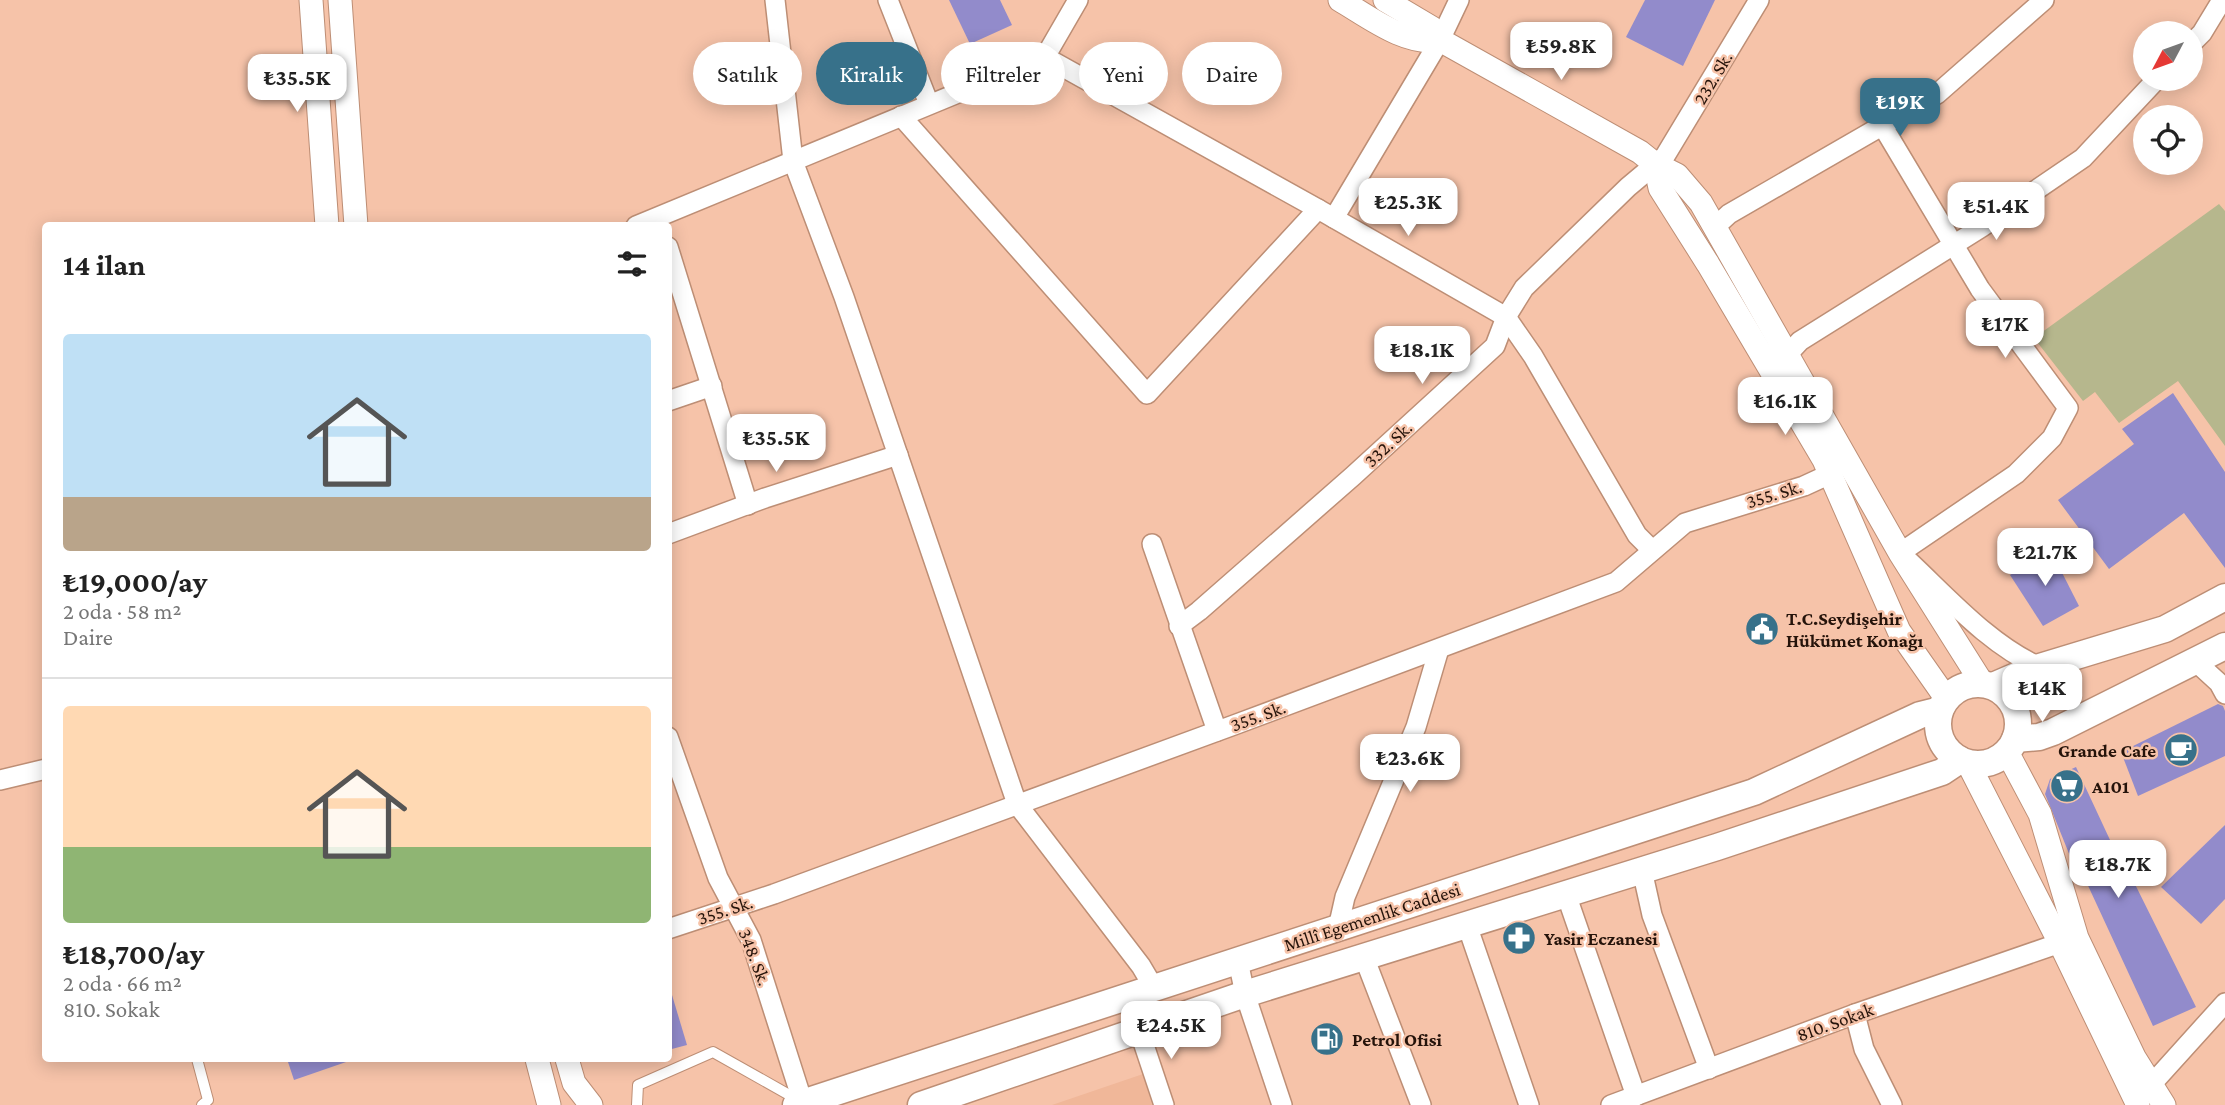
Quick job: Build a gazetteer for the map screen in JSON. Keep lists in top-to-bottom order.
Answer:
{
  "streets": {
    "main road": ["Millî Egemenlik Caddesi"],
    "street": [
      "232. Sk.",
      "332. Sk.",
      "355. Sk.",
      "348. Sk.",
      "810. Sokak"
    ]
  },
  "crossings": [
    ["232. Sk.", "332. Sk."],
    ["355. Sk.", "348. Sk."],
    ["Millî Egemenlik Caddesi", "348. Sk."]
  ],
  "places": {
    "public building": ["T.C.Seydişehir Hükümet Konağı"],
    "cafe": ["Grande Cafe"],
    "supermarket": ["A101"],
    "pharmacy": ["Yasir Eczanesi"],
    "fuel station": ["Petrol Ofisi"]
  },
  "north": "bottom left",
  "page": {
    "price": [
      "₺59.8K",
      "₺35.5K",
      "₺19K",
      "₺25.3K",
      "₺51.4K",
      "₺17K",
      "₺18.1K",
      "₺16.1K",
      "₺35.5K",
      "₺21.7K",
      "₺14K",
      "₺23.6K",
      "₺18.7K",
      "₺24.5K"
    ],
    "chip": [
      "Satılık",
      "Kiralık",
      "Filtreler",
      "Yeni",
      "Daire"
    ],
    "heading": "14 ilan",
    "list": [
      {
        "name": "₺19,000/ay",
        "note": "2 oda · 58 m² · Daire"
      },
      {
        "name": "₺18,700/ay",
        "note": "2 oda · 66 m² · 810. Sokak"
      }
    ]
  }
}
